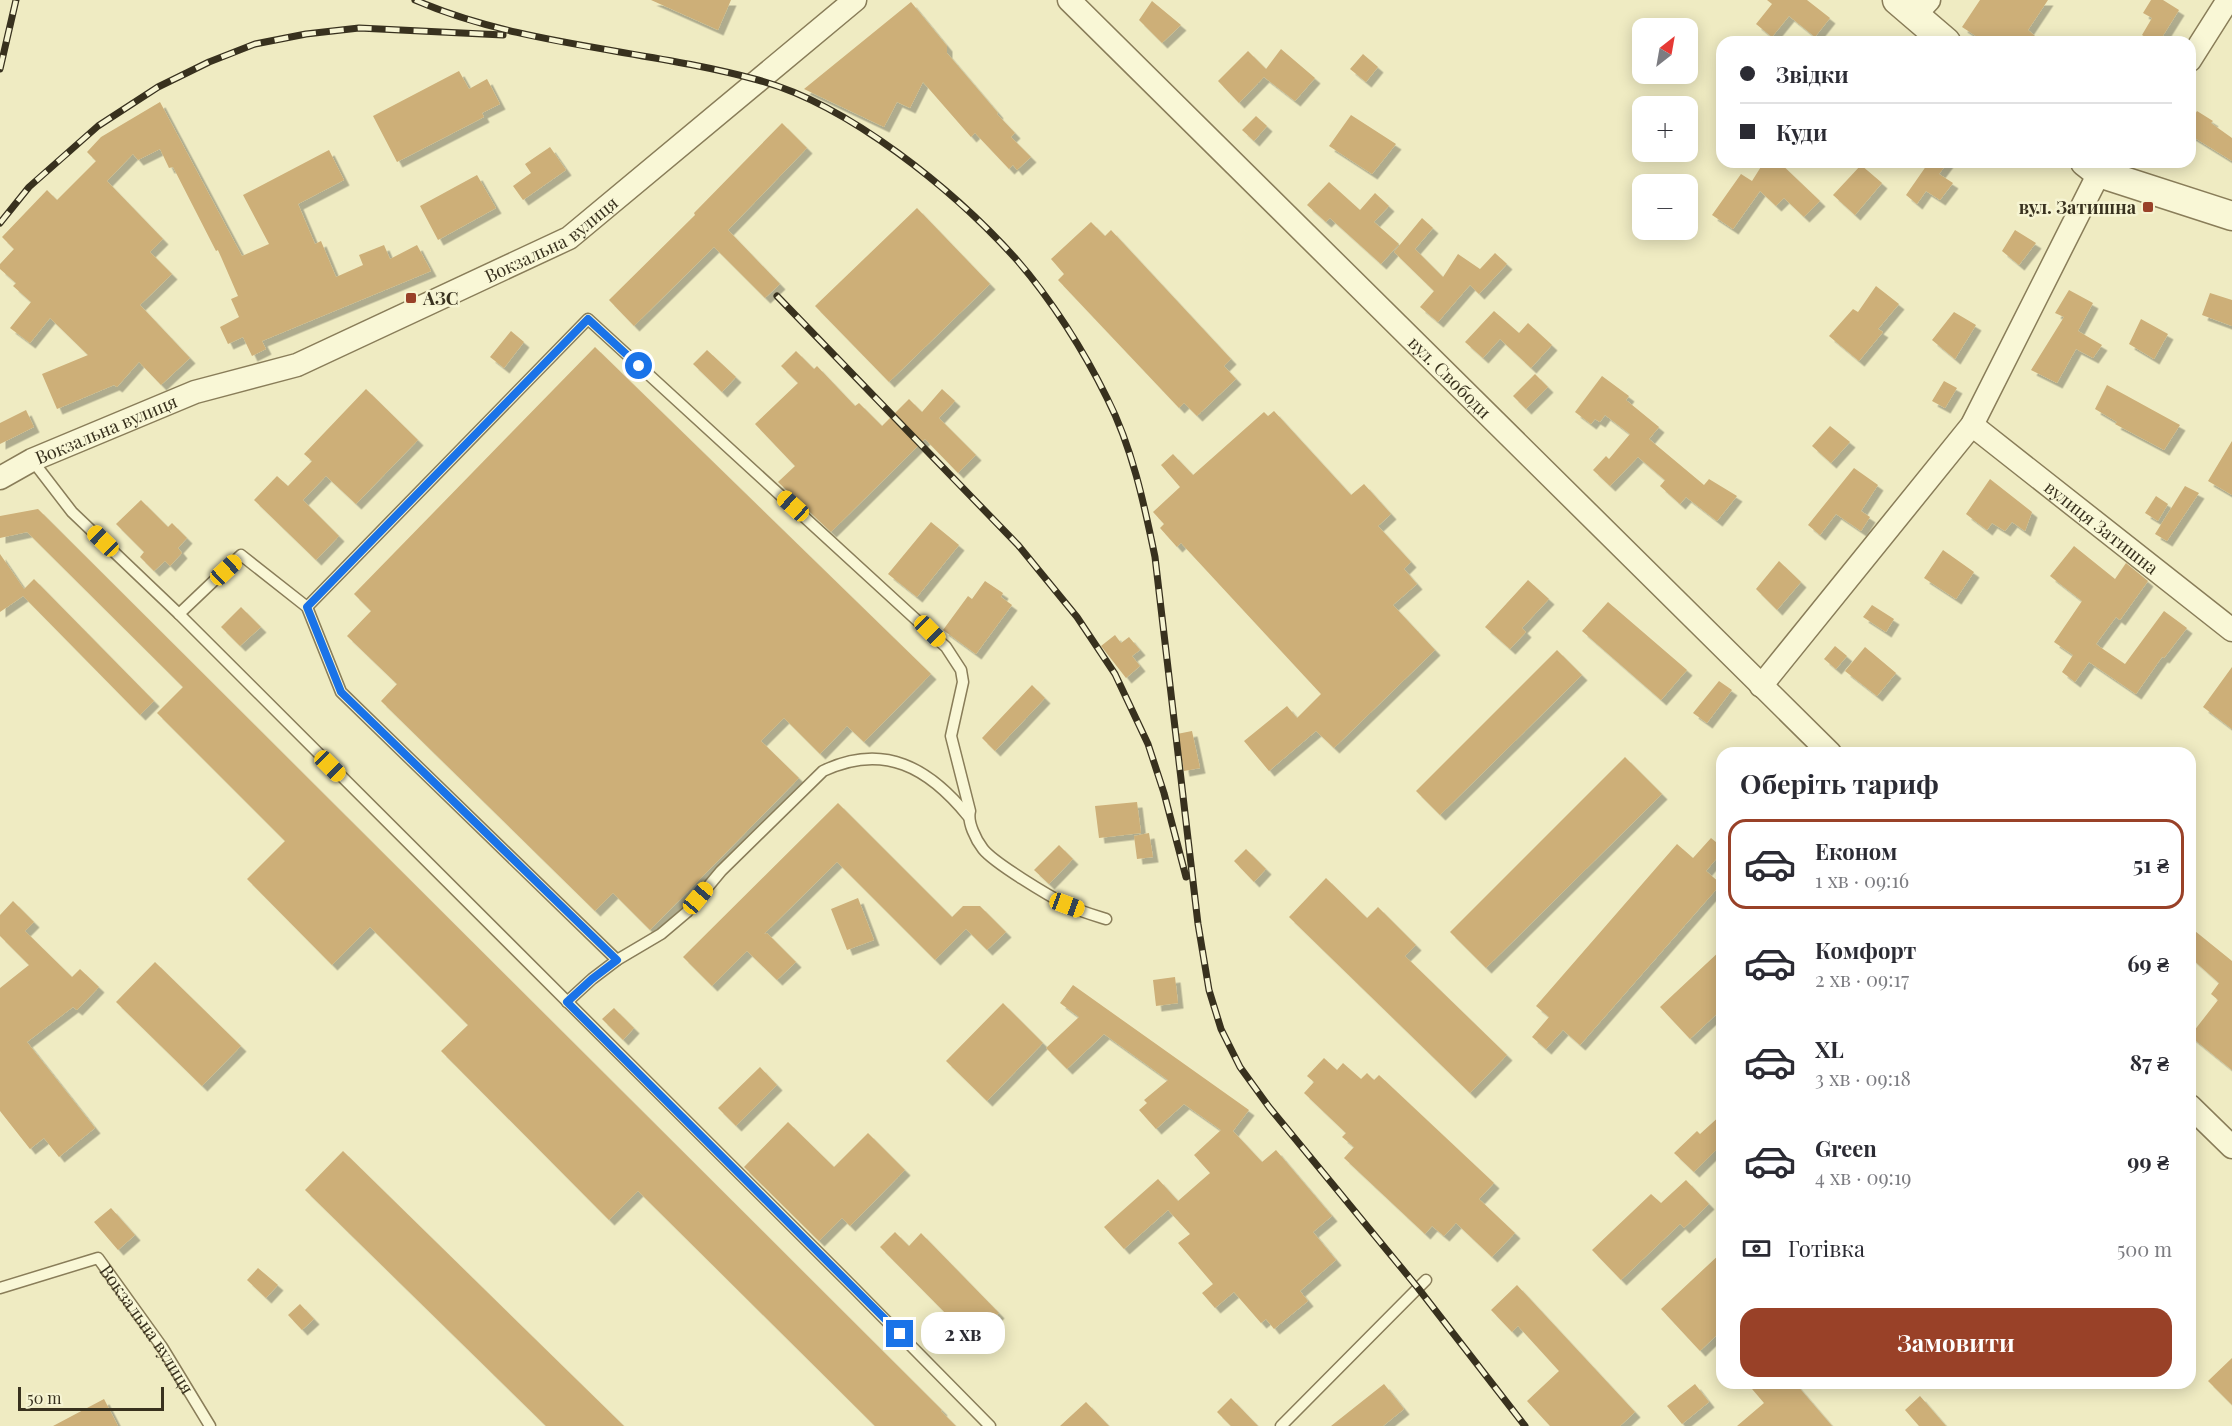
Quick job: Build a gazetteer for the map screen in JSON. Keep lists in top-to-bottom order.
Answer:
{
  "streets": {
    "street": ["Вокзальна вулиця", "вул. Свободи", "вулиця Затишна"]
  },
  "places": {
    "transit": ["вул. Затишна", "АЗС"]
  },
  "scale_bar": "50 m",
  "north": "top right",
  "page": {
    "map_buttons": ["+", "−"],
    "banner": ["Звідки", "Куди"],
    "heading": "Оберіть тариф",
    "list": [
      {
        "name": "Економ",
        "note": "1 хв · 09:16",
        "value": "51 ₴"
      },
      {
        "name": "Комфорт",
        "note": "2 хв · 09:17",
        "value": "69 ₴"
      },
      {
        "name": "XL",
        "note": "3 хв · 09:18",
        "value": "87 ₴"
      },
      {
        "name": "Green",
        "note": "4 хв · 09:19",
        "value": "99 ₴"
      }
    ],
    "pay": ["Готівка", "500 m"],
    "buttons": "Замовити",
    "bubble": "2 хв",
    "scale": "50 m"
  }
}
